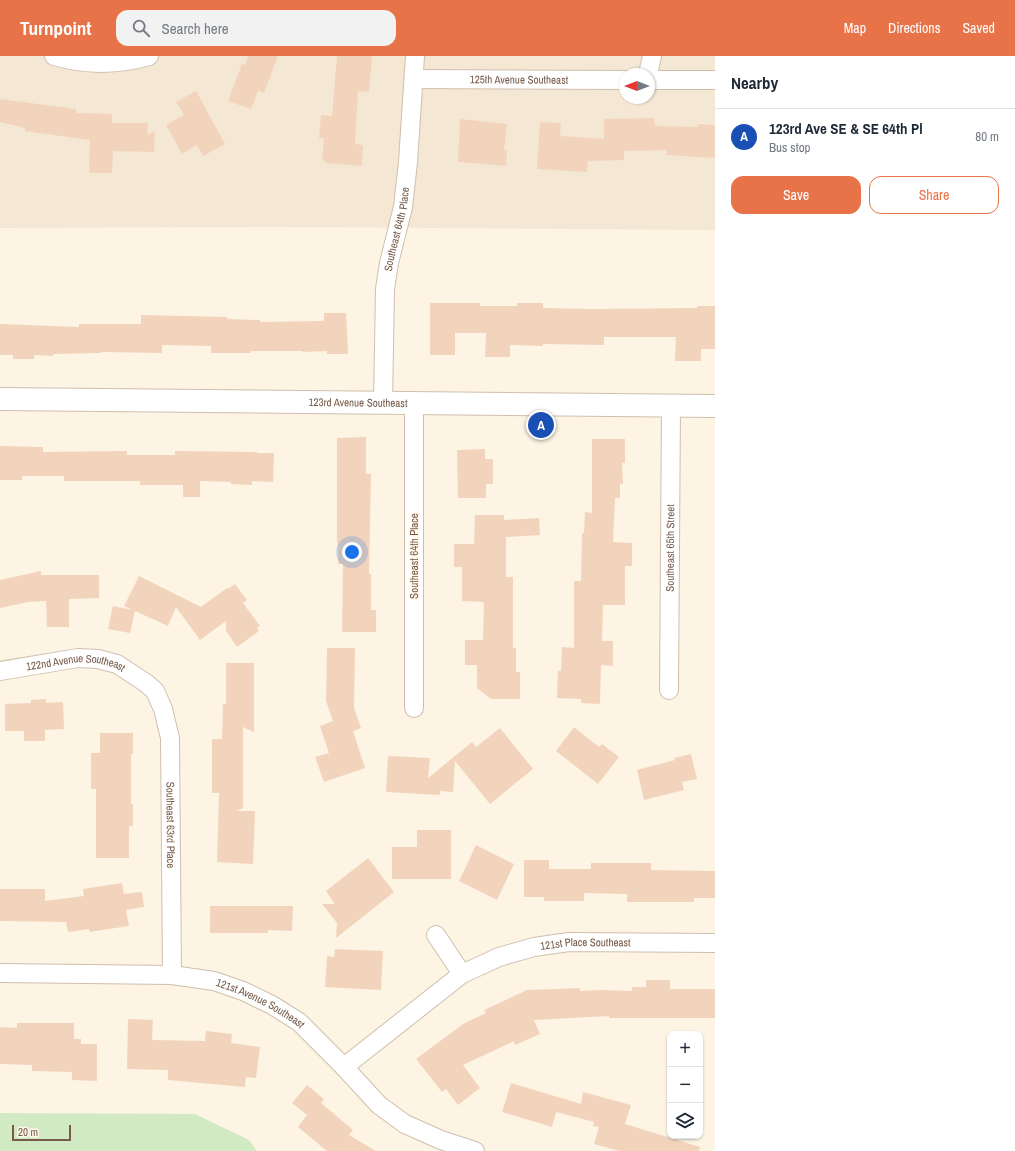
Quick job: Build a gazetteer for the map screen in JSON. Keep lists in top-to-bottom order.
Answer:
{
  "streets": {
    "street": [
      "125th Avenue Southeast",
      "Southeast 64th Place",
      "123rd Avenue Southeast",
      "Southeast 65th Street",
      "122nd Avenue Southeast",
      "Southeast 63rd Place",
      "121st Place Southeast",
      "121st Avenue Southeast"
    ]
  },
  "crossings": [
    ["125th Avenue Southeast", "Southeast 64th Place"],
    ["Southeast 64th Place", "123rd Avenue Southeast"],
    ["123rd Avenue Southeast", "Southeast 65th Street"],
    ["122nd Avenue Southeast", "Southeast 63rd Place"],
    ["Southeast 63rd Place", "121st Avenue Southeast"],
    ["121st Place Southeast", "121st Avenue Southeast"]
  ],
  "scale_bar": "20 m",
  "north": "left",
  "page": {
    "header": "Turnpoint",
    "search": "Search here",
    "nav": ["Map", "Directions", "Saved"],
    "heading": "Nearby",
    "list": [
      {
        "mark": "A",
        "name": "123rd Ave SE & SE 64th Pl",
        "note": "Bus stop",
        "value": "80 m"
      }
    ],
    "buttons": ["Save", "Share"],
    "pins": "A",
    "map_buttons": ["+", "−"],
    "scale": "20 m"
  }
}
